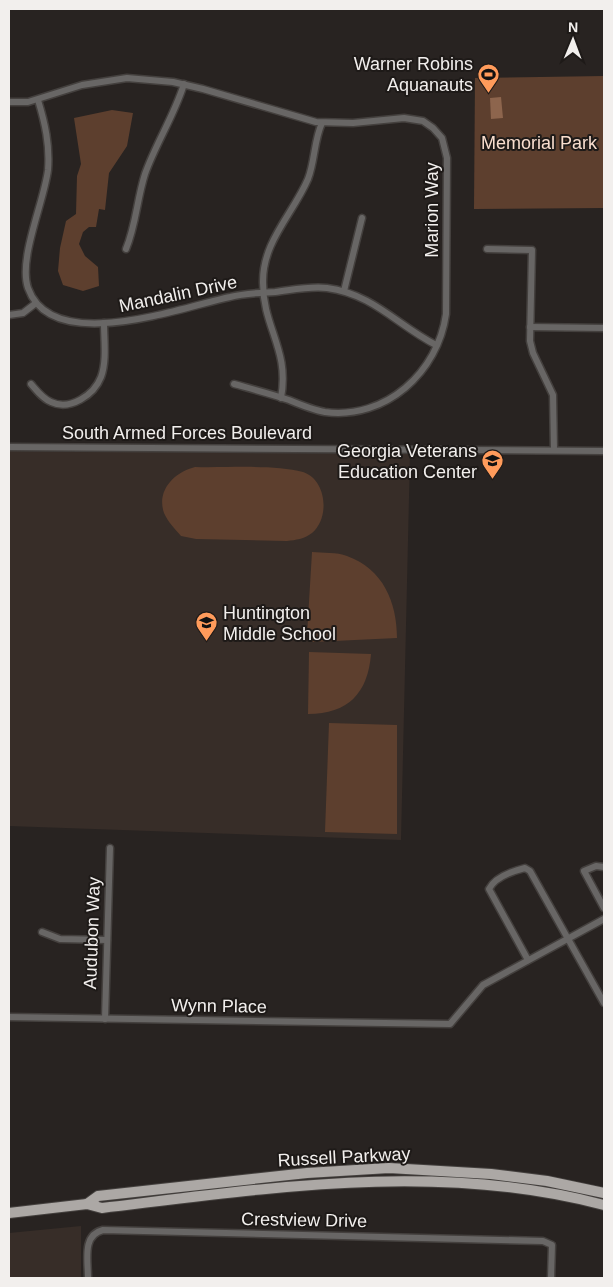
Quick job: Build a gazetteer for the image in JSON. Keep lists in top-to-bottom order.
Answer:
{
  "streets": {
    "main road": ["Russell Parkway"],
    "street": [
      "Marion Way",
      "Mandalin Drive",
      "South Armed Forces Boulevard",
      "Audubon Way",
      "Wynn Place",
      "Crestview Drive"
    ]
  },
  "crossings": [
    ["Marion Way", "Mandalin Drive"],
    ["Audubon Way", "Wynn Place"]
  ],
  "parks": ["Memorial Park"],
  "places": {
    "sports": ["Warner Robins Aquanauts"],
    "school or university": ["Georgia Veterans Education Center", "Huntington Middle School"]
  },
  "north": "top"
}
